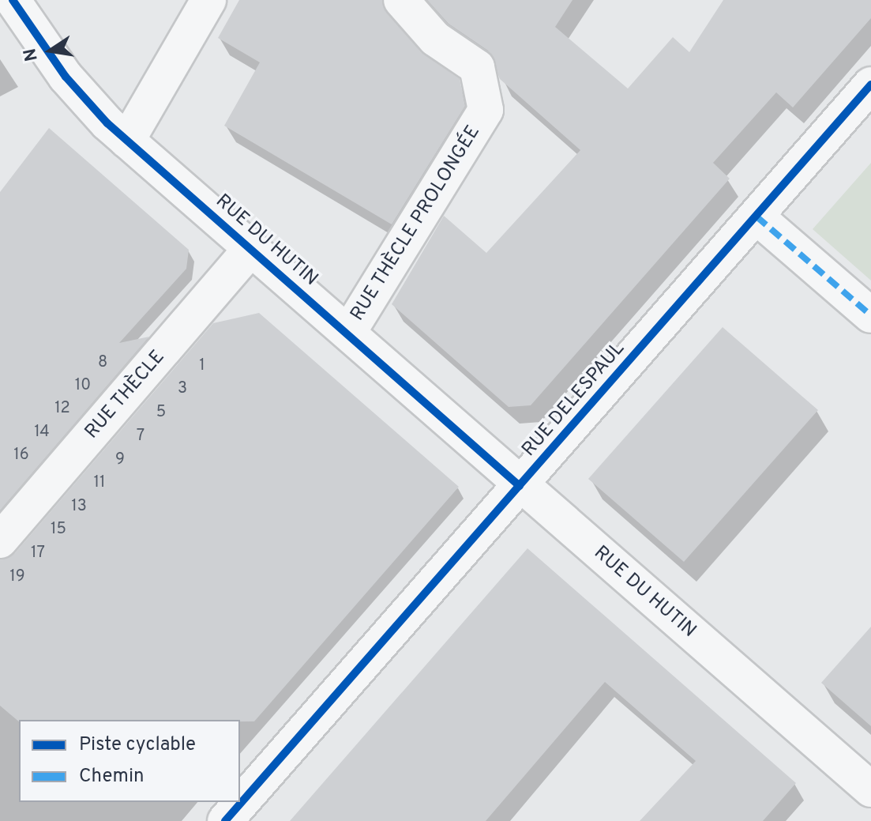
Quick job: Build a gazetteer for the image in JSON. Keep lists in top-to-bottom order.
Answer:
{
  "streets": {
    "street": [
      "RUE THÈCLE PROLONGÉE",
      "RUE DU HUTIN",
      "RUE THÈCLE",
      "RUE DELESPAUL"
    ]
  },
  "crossings": [
    ["RUE THÈCLE PROLONGÉE", "RUE DU HUTIN"],
    ["RUE DU HUTIN", "RUE THÈCLE"],
    ["RUE DU HUTIN", "RUE DELESPAUL"]
  ],
  "house_numbers": [
    "8",
    "1",
    "10",
    "3",
    "12",
    "5",
    "14",
    "7",
    "16",
    "9",
    "11",
    "13",
    "15",
    "17",
    "19"
  ],
  "legend": ["Piste cyclable", "Chemin"],
  "north": "left"
}
